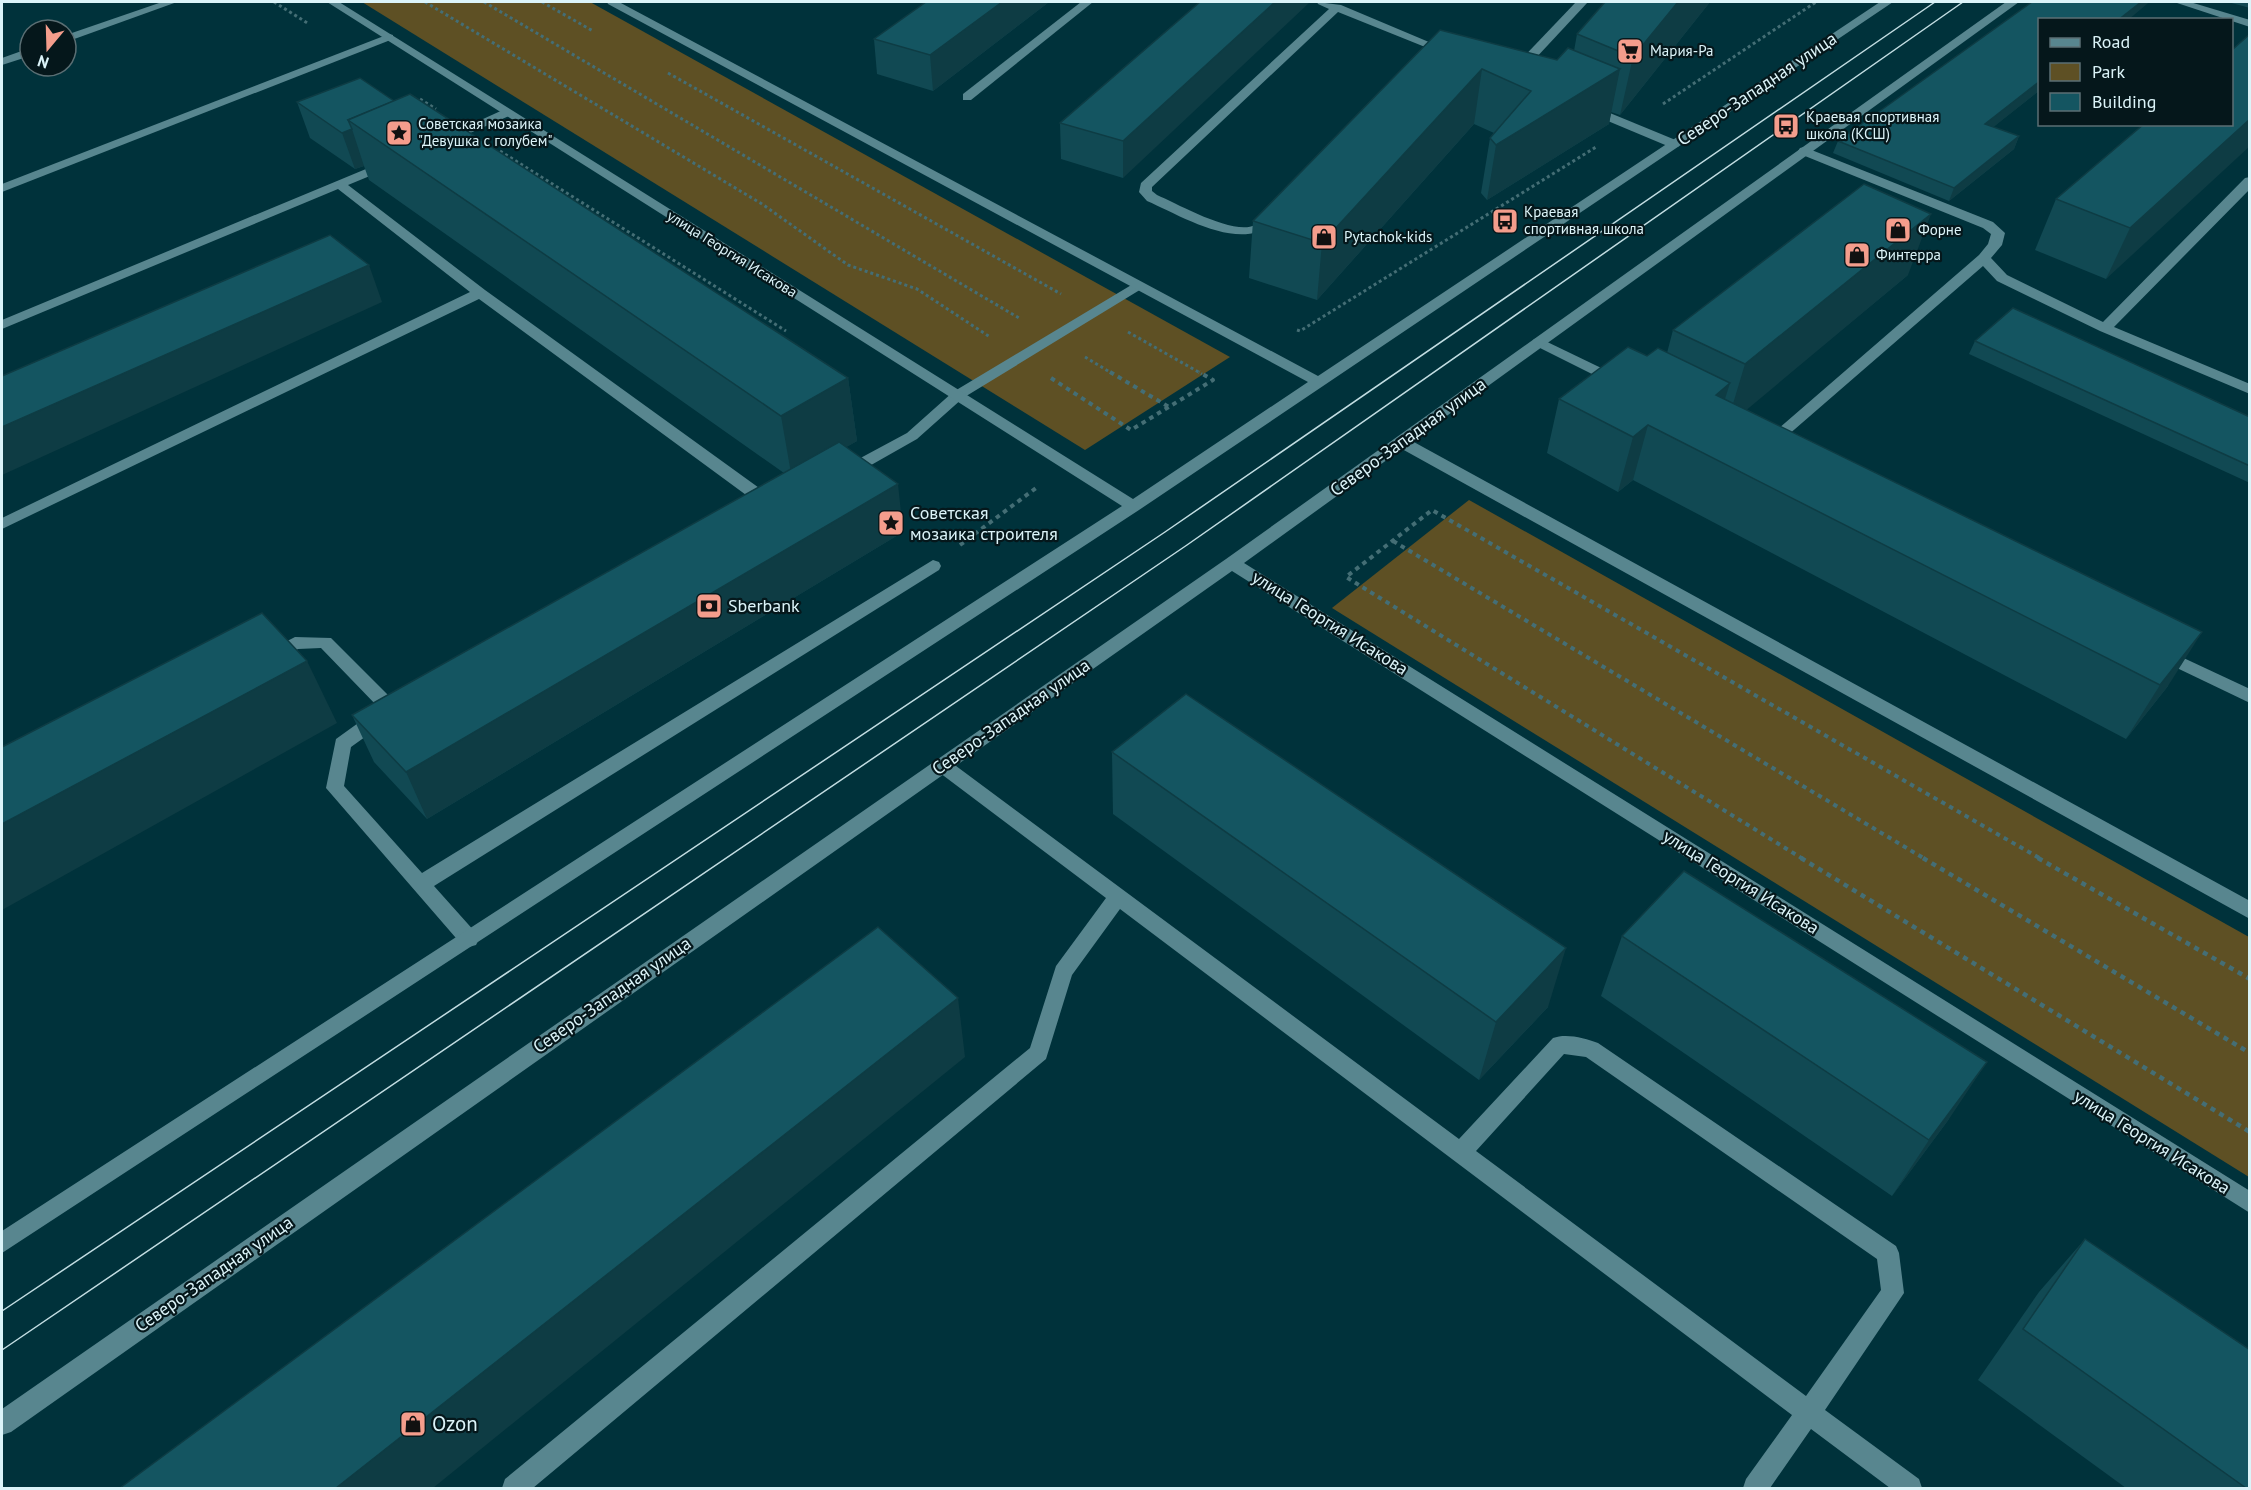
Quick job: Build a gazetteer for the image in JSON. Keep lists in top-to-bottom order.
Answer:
{
  "streets": {
    "main road": ["Северо-Западная улица", "улица Георгия Исакова"]
  },
  "crossings": [
    ["Северо-Западная улица", "улица Георгия Исакова"]
  ],
  "places": {
    "supermarket": ["Мария-Ра"],
    "bus stop": ["Краевая спортивная школа (КСШ)", "Краевая спортивная школа"],
    "place": ["Советская мозаика \"Девушка с голубем\"", "Советская мозаика строителя"],
    "shop": [
      "Форне",
      "Pytachok-kids",
      "Финтерра",
      "Ozon"
    ],
    "bank": ["Sberbank"]
  },
  "legend": ["Road", "Park", "Building"],
  "north": "bottom"
}
